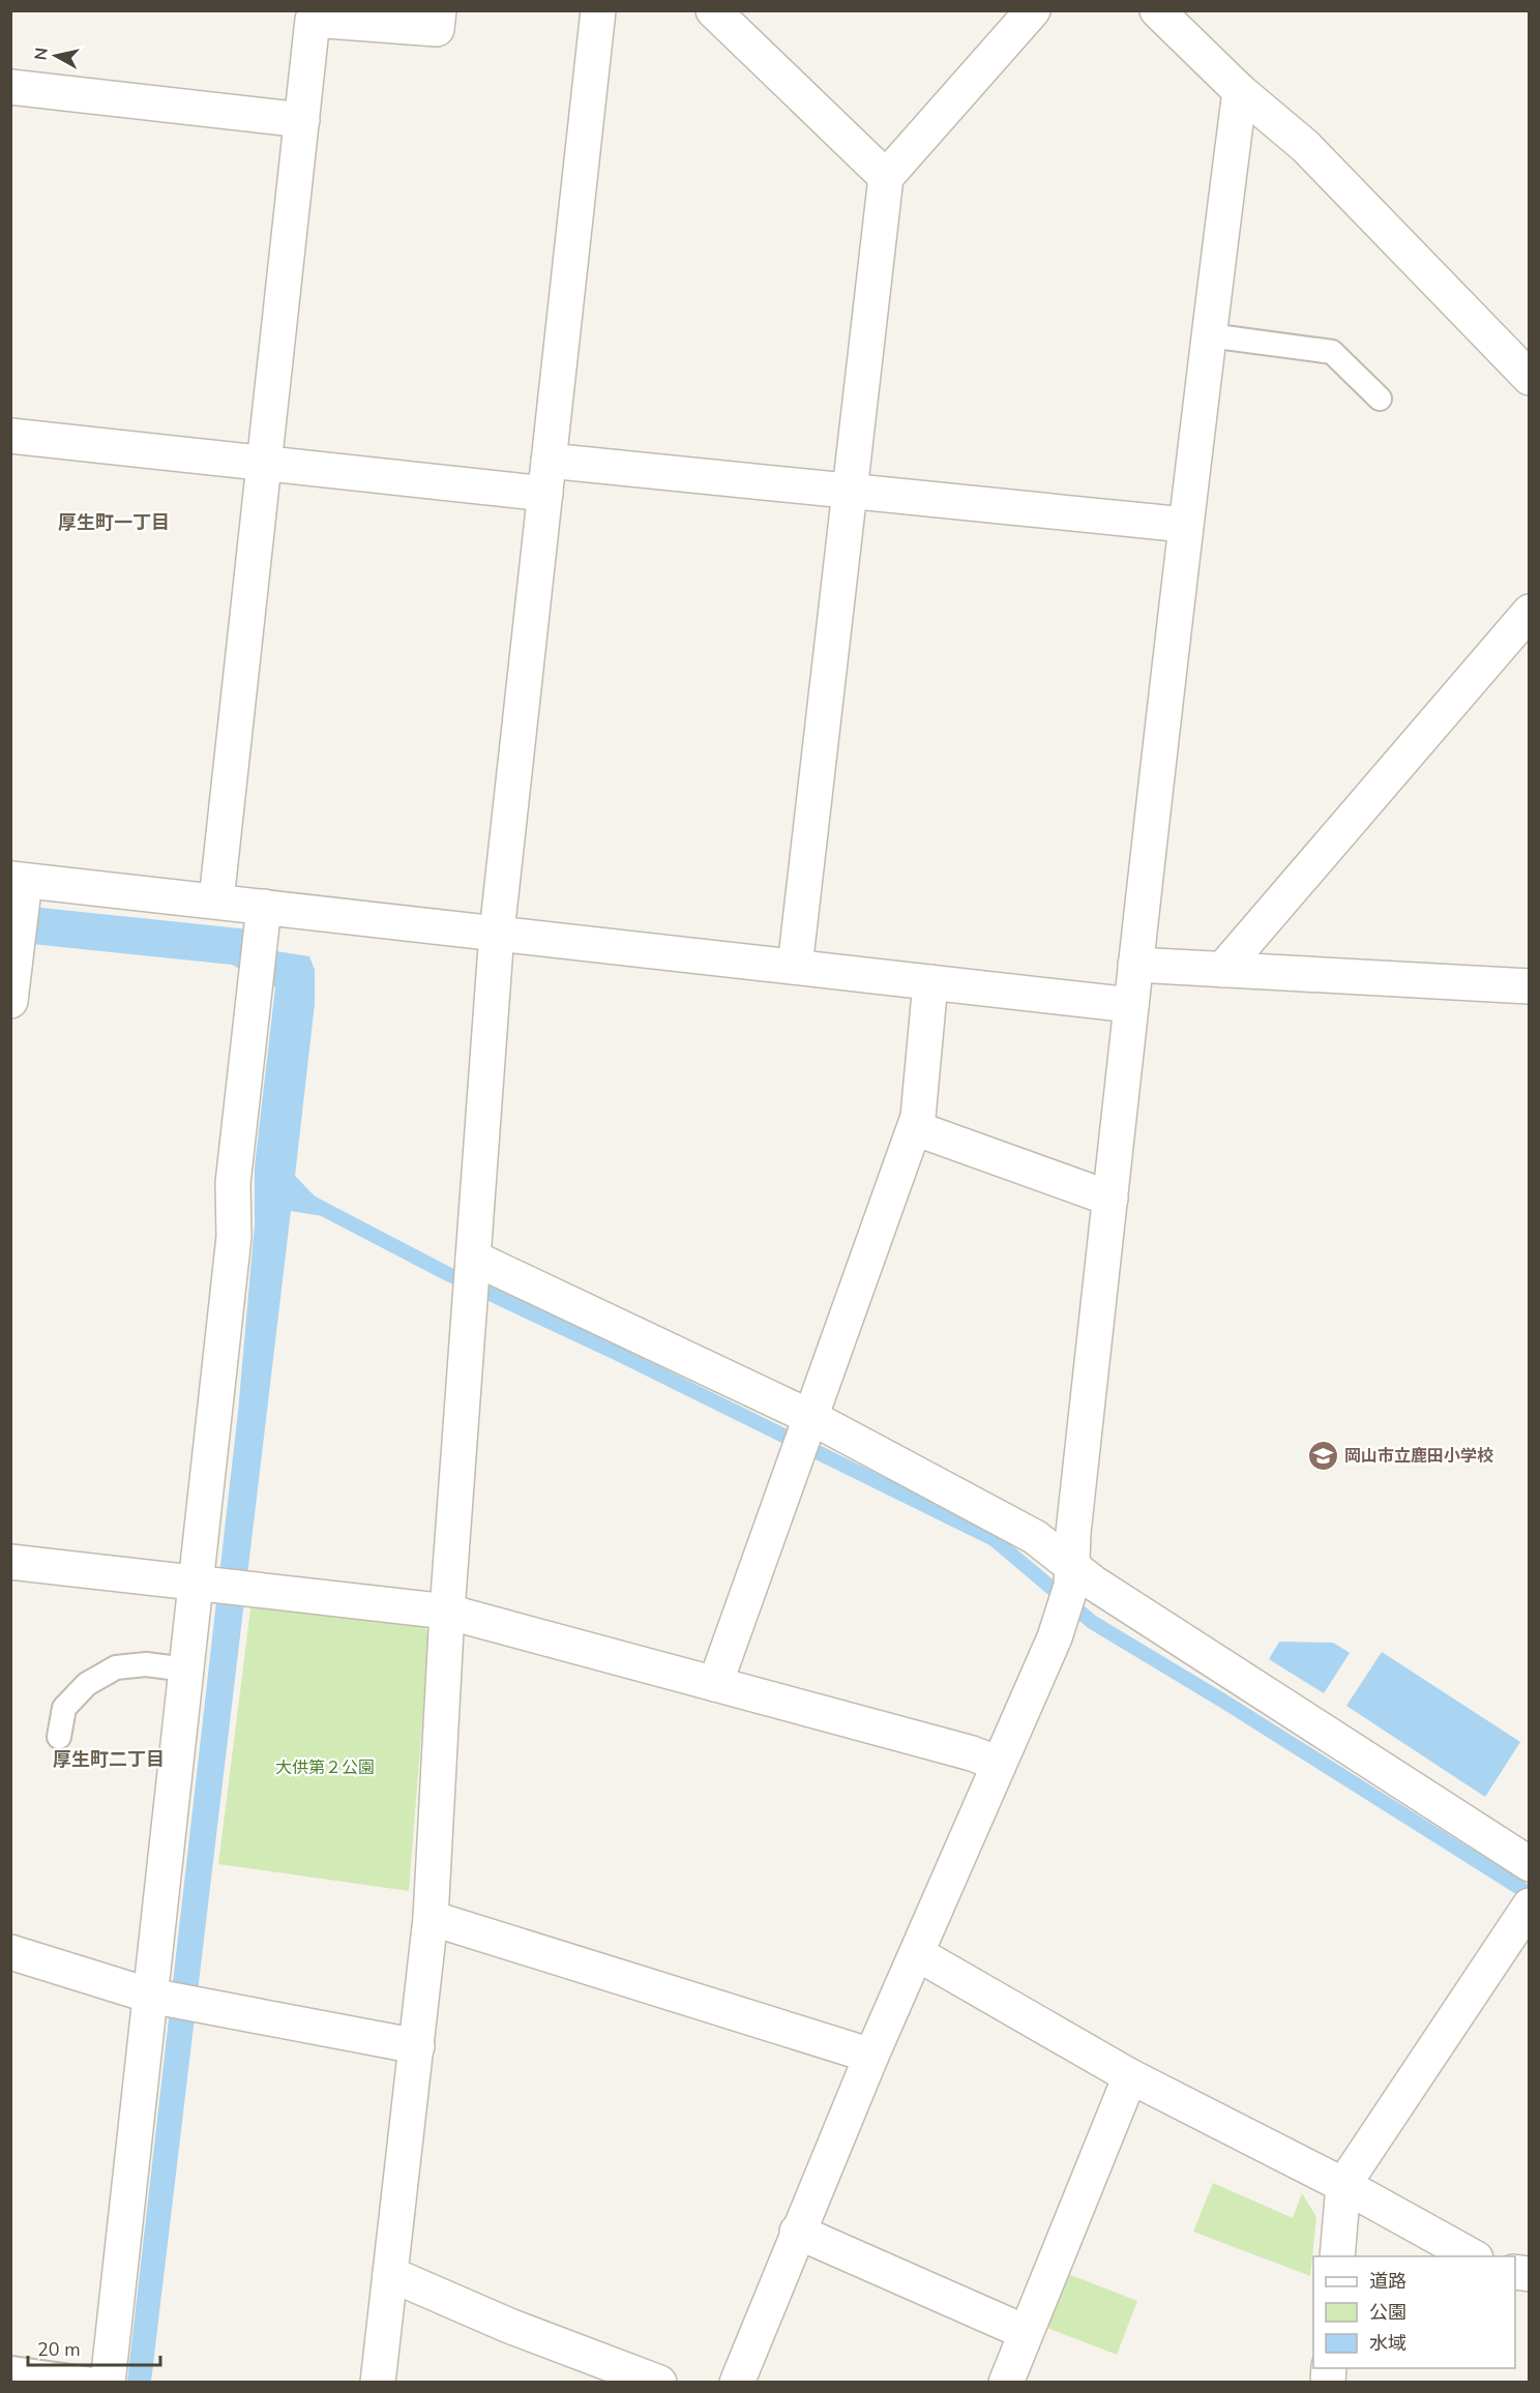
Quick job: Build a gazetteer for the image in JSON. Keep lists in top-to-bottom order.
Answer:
{
  "districts": ["厚生町一丁目", "厚生町二丁目"],
  "parks": ["大供第２公園"],
  "places": {
    "school or university": ["岡山市立鹿田小学校"]
  },
  "legend": ["道路", "公園", "水域"],
  "scale_bar": "20 m",
  "north": "left"
}
